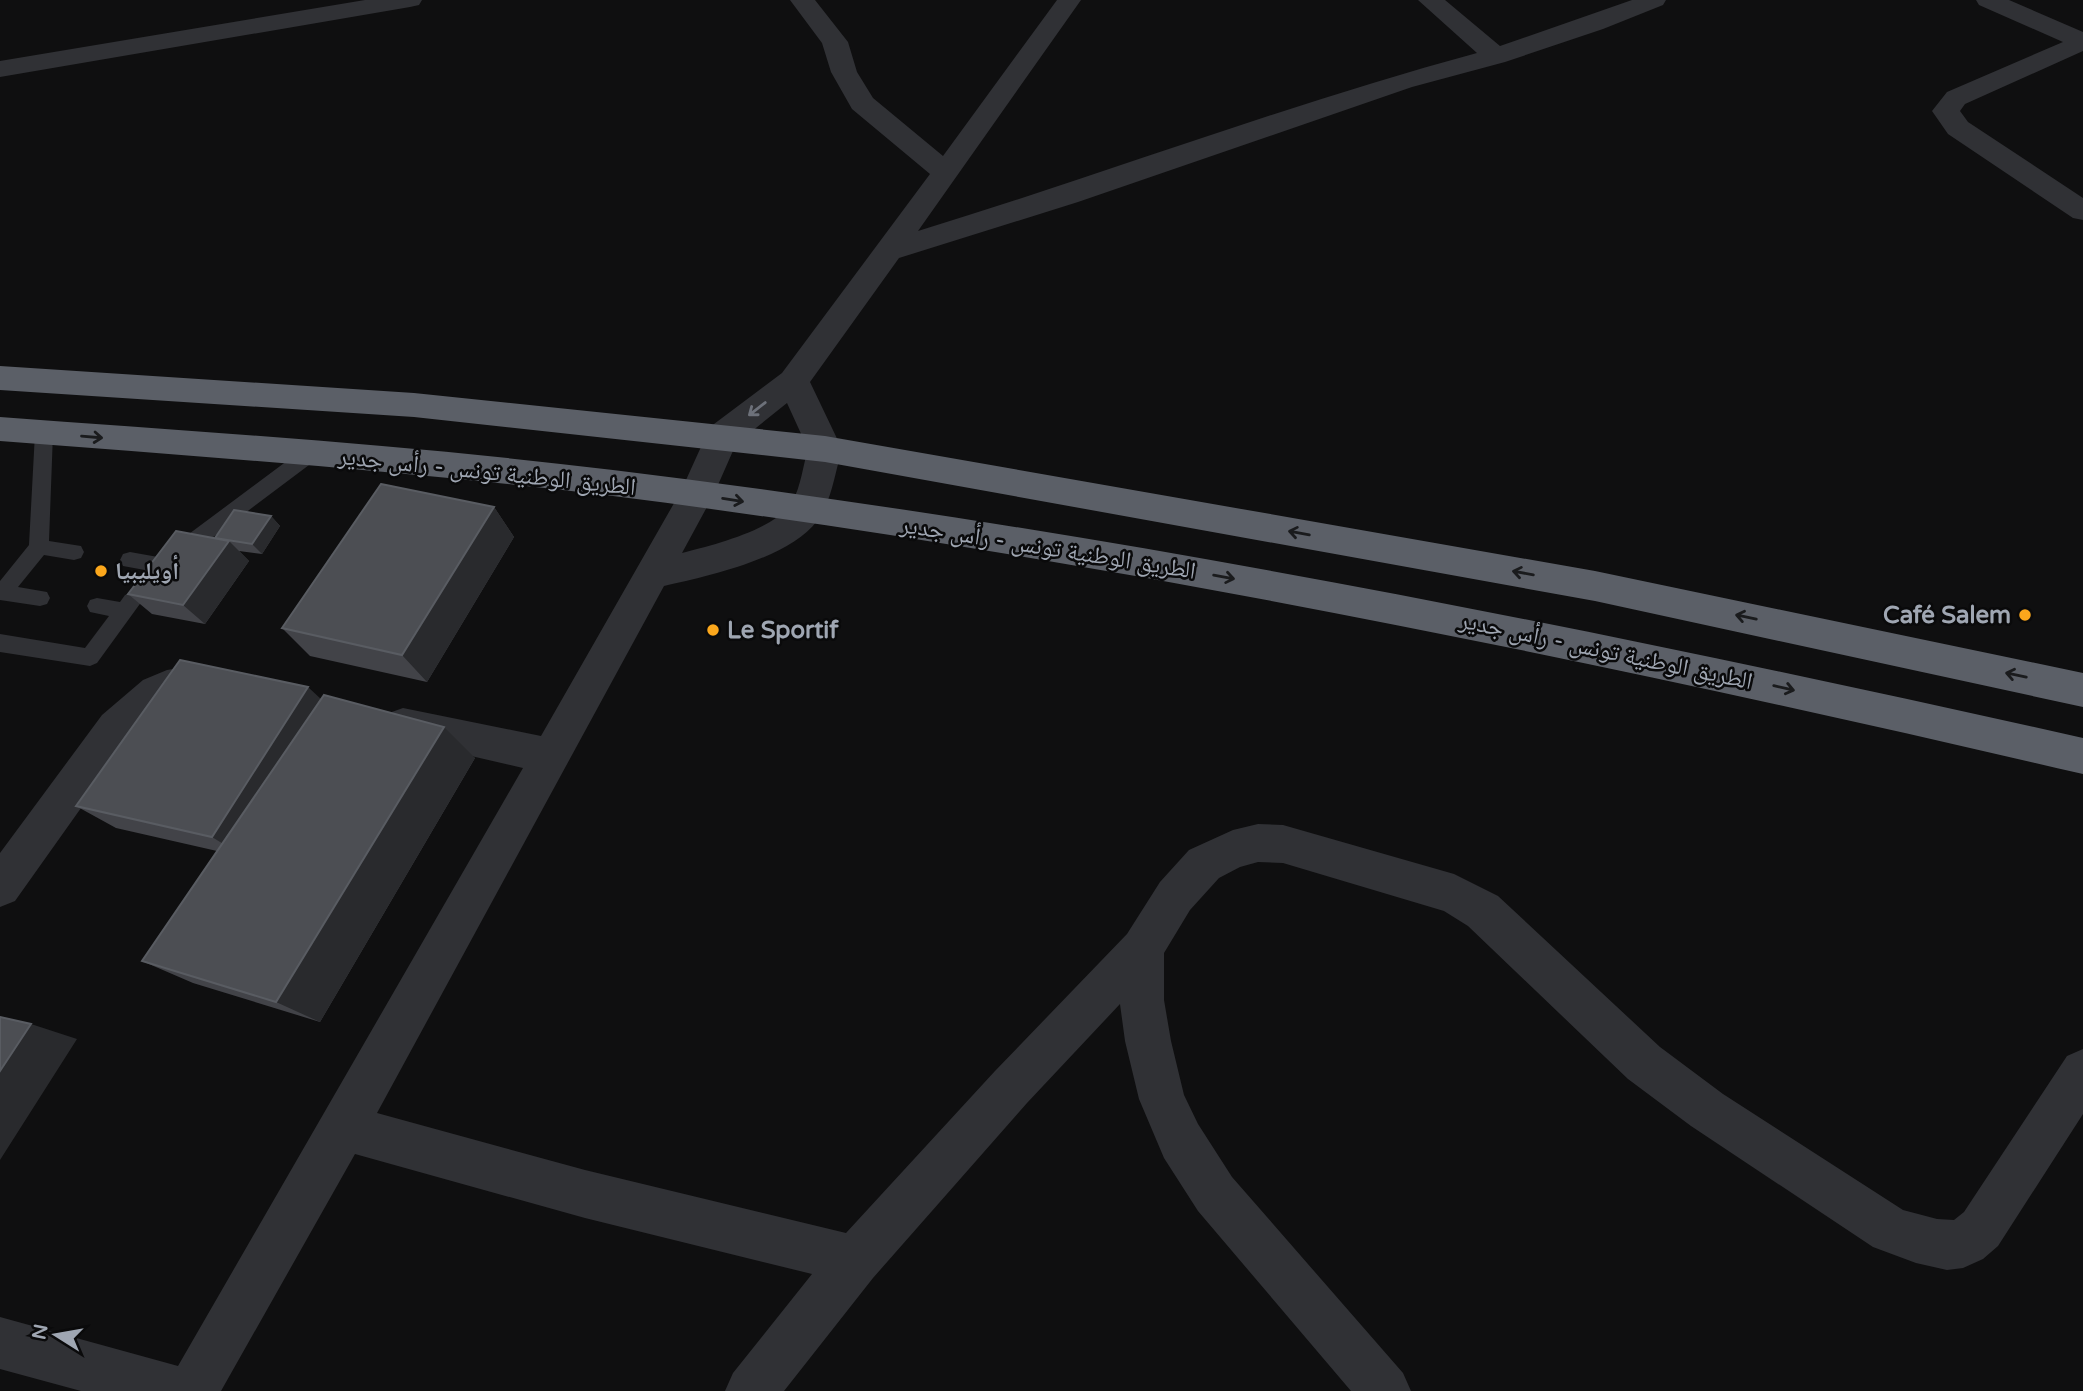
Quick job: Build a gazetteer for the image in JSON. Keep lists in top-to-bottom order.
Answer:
{
  "streets": {
    "highway": ["الطريق الوطنية تونس - رأس جدير"]
  },
  "places": ["أويليبيا", "Café Salem", "Le Sportif"],
  "north": "left"
}
